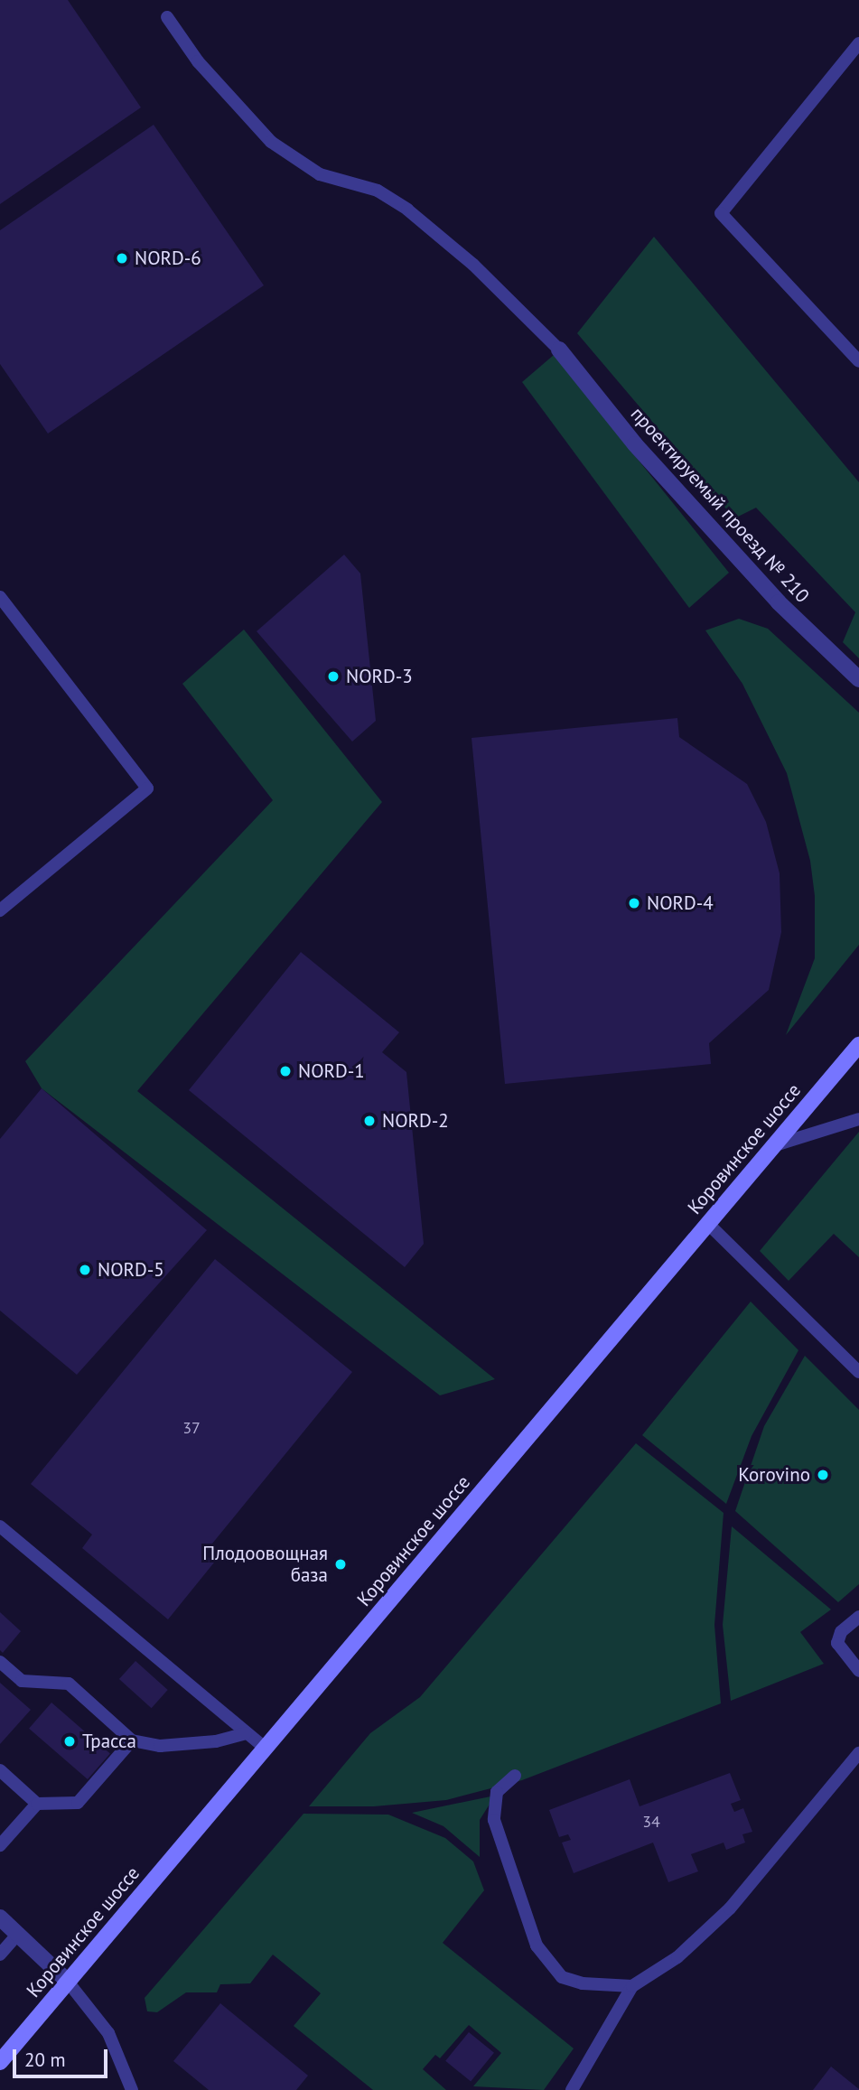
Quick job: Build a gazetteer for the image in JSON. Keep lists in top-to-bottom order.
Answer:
{
  "streets": {
    "main road": ["Коровинское шоссе"],
    "street": ["проектируемый проезд № 210"]
  },
  "places": [
    "NORD-6",
    "NORD-3",
    "NORD-4",
    "NORD-1",
    "NORD-2",
    "NORD-5",
    "Korovino",
    "Плодоовощная база",
    "Трасса"
  ],
  "house_numbers": ["37", "34"],
  "scale_bar": "20 m"
}
